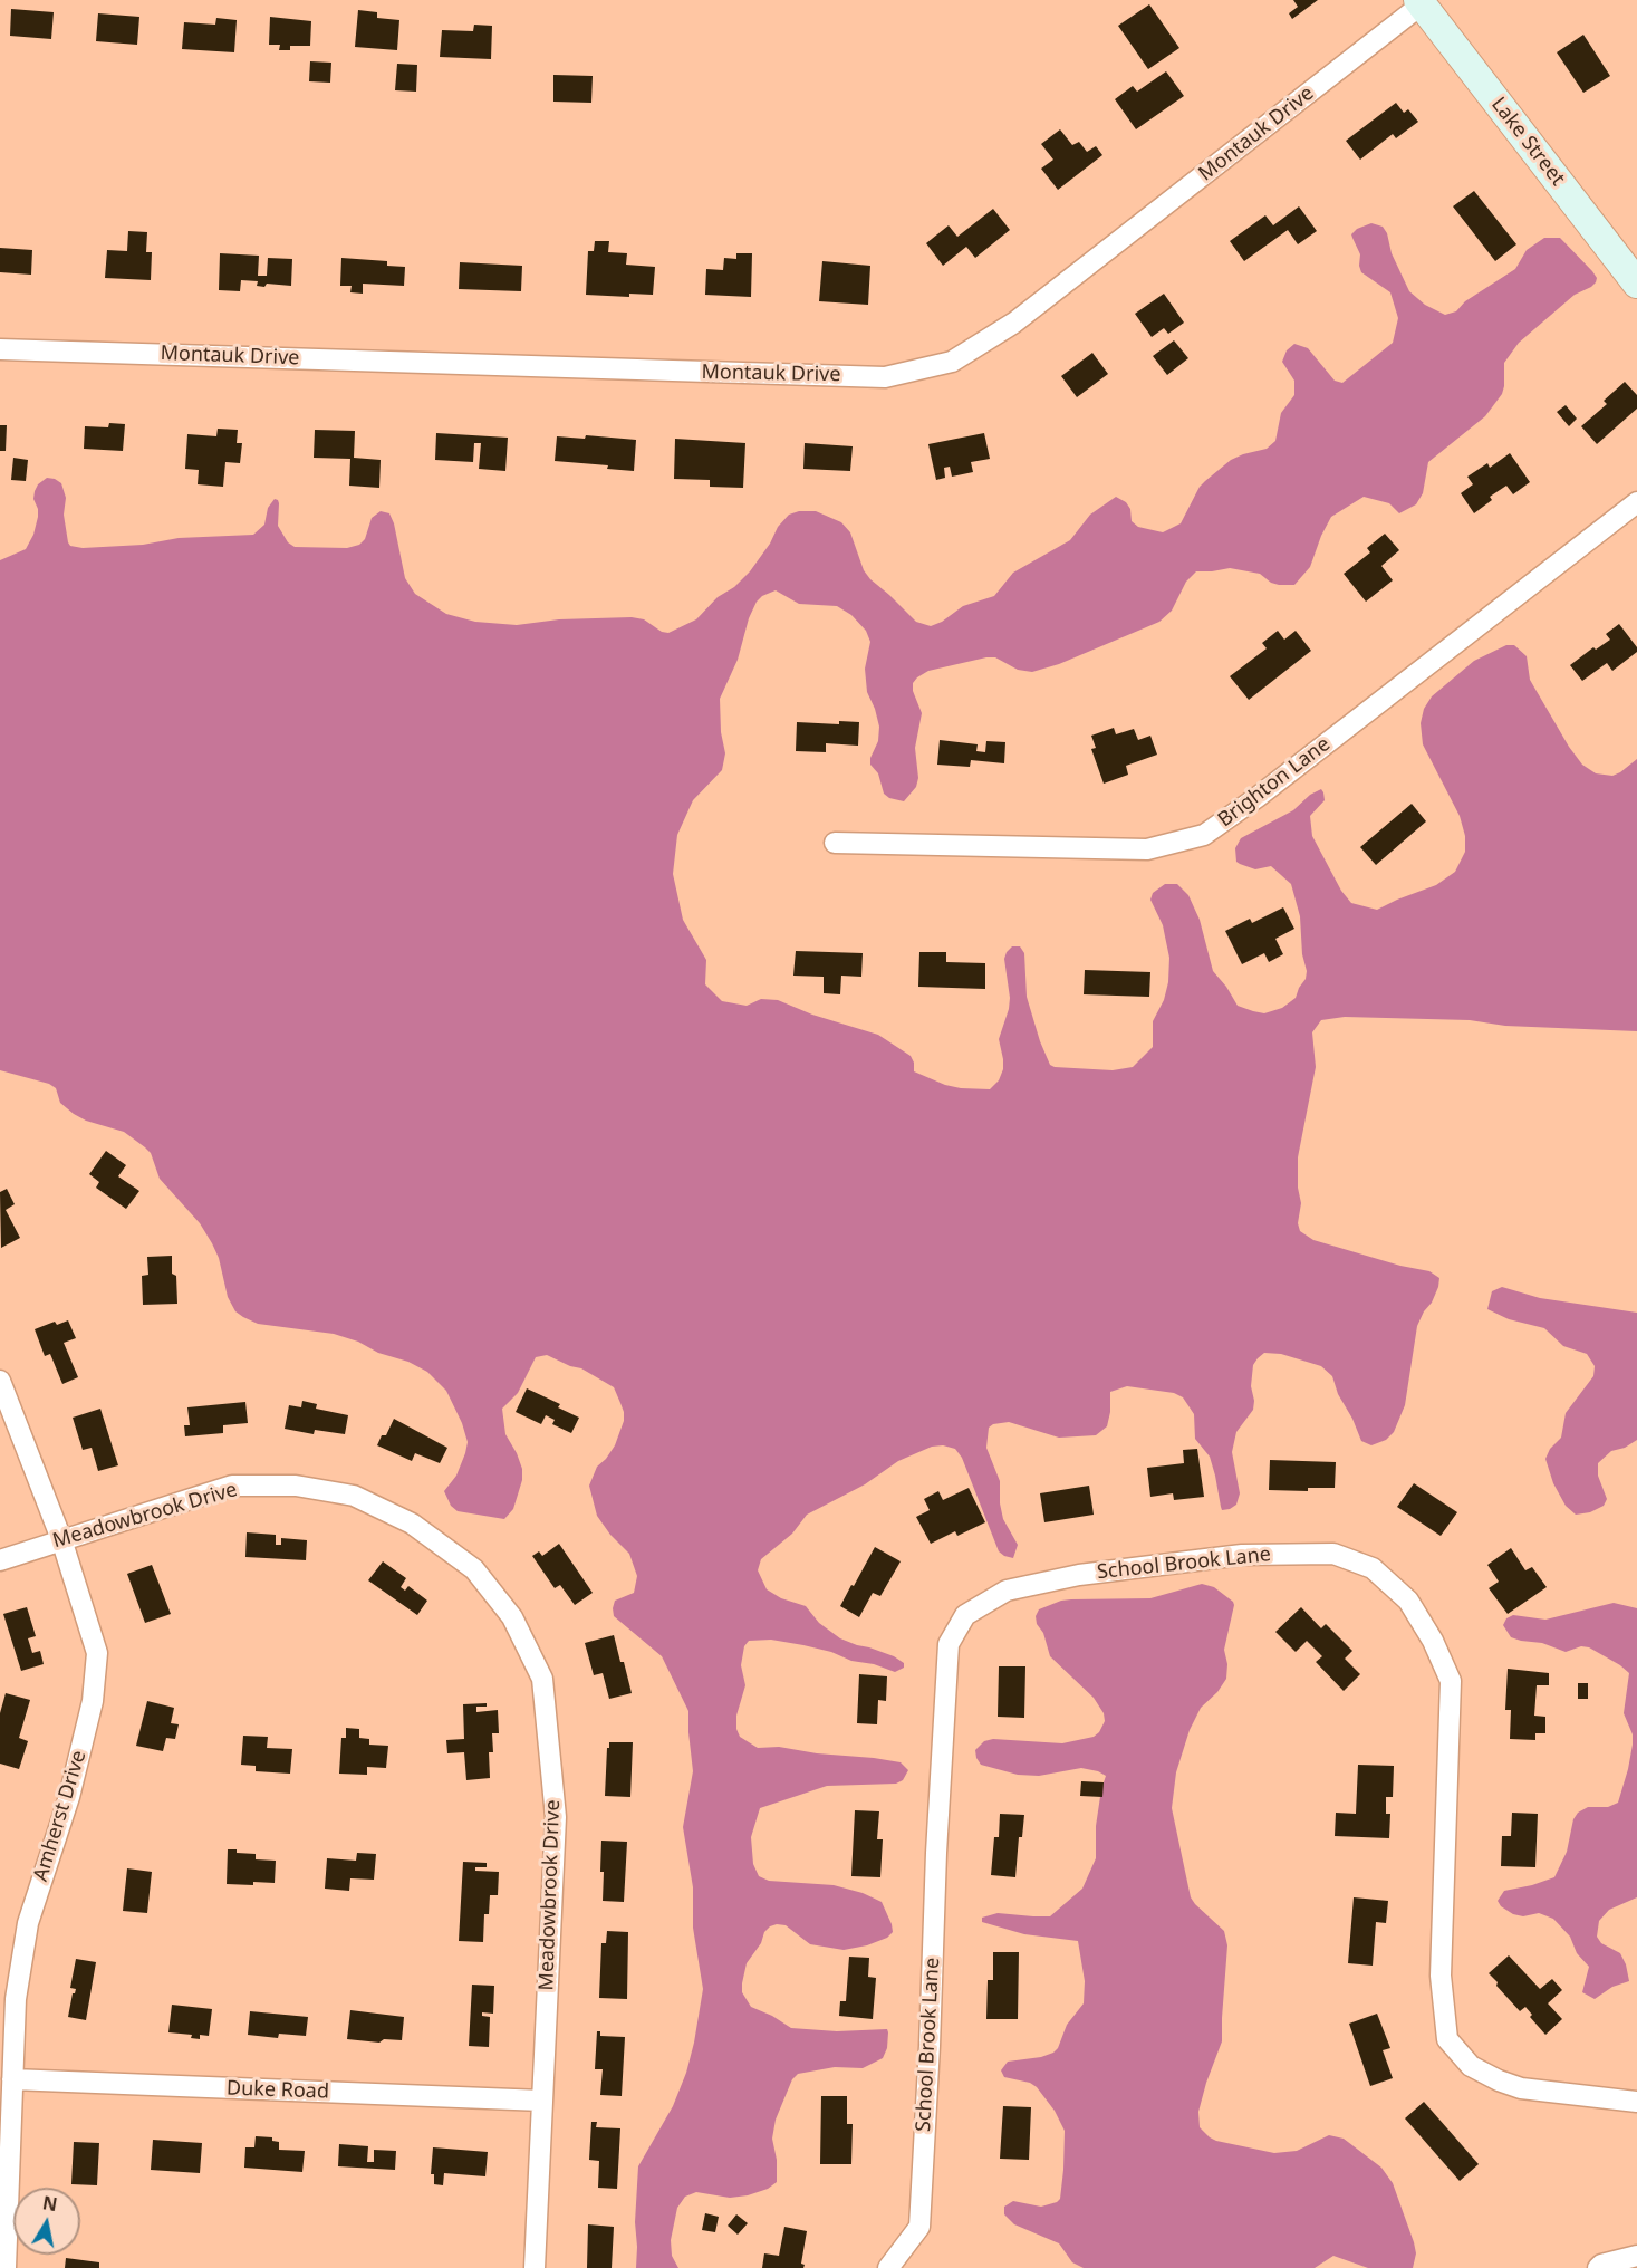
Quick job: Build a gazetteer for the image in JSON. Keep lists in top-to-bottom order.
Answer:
{
  "streets": {
    "street": [
      "Montauk Drive",
      "Lake Street",
      "Brighton Lane",
      "Meadowbrook Drive",
      "School Brook Lane",
      "Amherst Drive",
      "Duke Road"
    ]
  },
  "crossings": [
    ["Montauk Drive", "Lake Street"],
    ["Meadowbrook Drive", "Amherst Drive"],
    ["Meadowbrook Drive", "Duke Road"],
    ["Amherst Drive", "Duke Road"]
  ],
  "north": "top"
}
